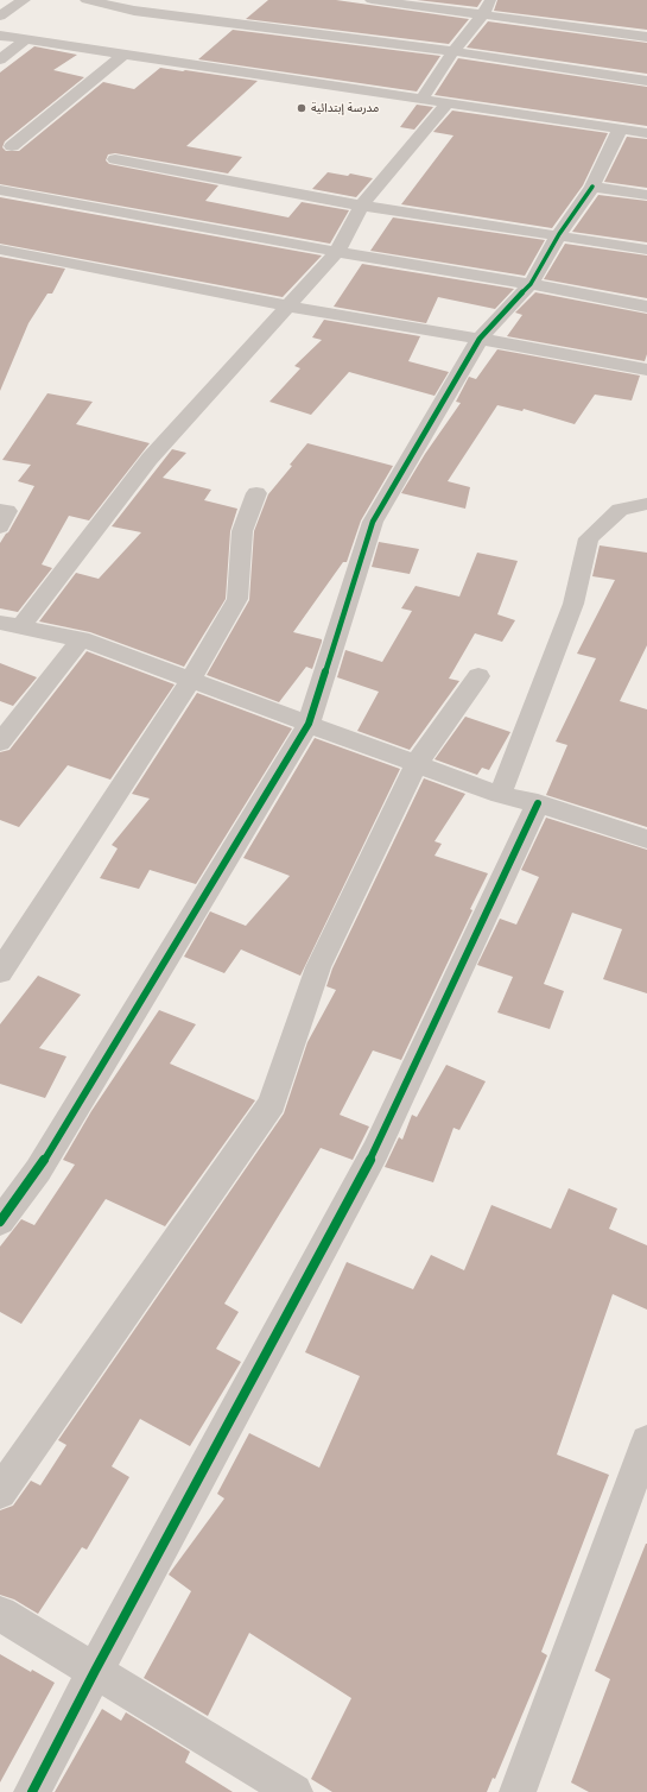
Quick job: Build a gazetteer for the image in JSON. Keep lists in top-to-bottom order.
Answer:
{
  "places": ["مدرسة إبتدائية"]
}
